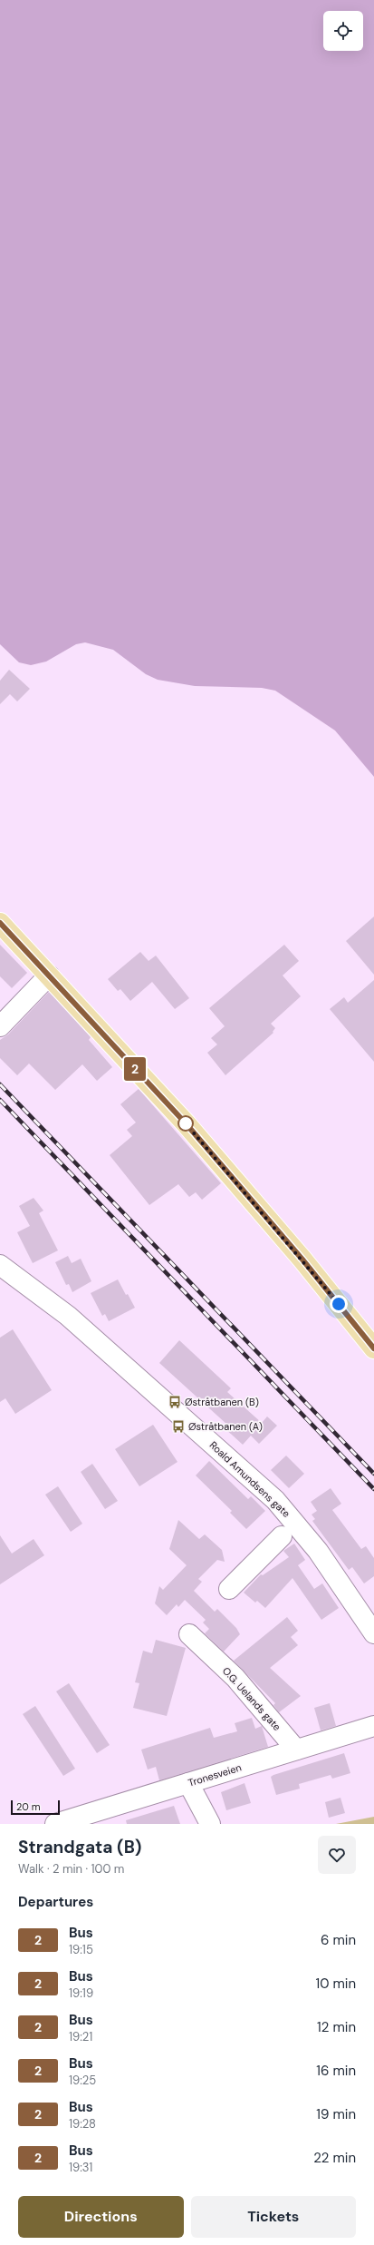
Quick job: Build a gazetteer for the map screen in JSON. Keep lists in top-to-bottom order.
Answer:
{
  "streets": {
    "street": ["Roald Amundsens gate", "O.G. Uelands gate", "Tronesveien"]
  },
  "crossings": [
    ["O.G. Uelands gate", "Tronesveien"]
  ],
  "places": {
    "bus stop": ["Østråtbanen (B)", "Østråtbanen (A)"]
  },
  "lines": ["bus line 2"],
  "scale_bar": "20 m",
  "page": {
    "on_map": "2",
    "scale": "20 m",
    "heading": [
      ["Strandgata (B)", "Walk · 2 min · 100 m"],
      "Departures"
    ],
    "list": [
      {
        "mark": "2",
        "name": "Bus",
        "note": "19:15",
        "value": "6 min"
      },
      {
        "mark": "2",
        "name": "Bus",
        "note": "19:19",
        "value": "10 min"
      },
      {
        "mark": "2",
        "name": "Bus",
        "note": "19:21",
        "value": "12 min"
      },
      {
        "mark": "2",
        "name": "Bus",
        "note": "19:25",
        "value": "16 min"
      },
      {
        "mark": "2",
        "name": "Bus",
        "note": "19:28",
        "value": "19 min"
      },
      {
        "mark": "2",
        "name": "Bus",
        "note": "19:31",
        "value": "22 min"
      }
    ],
    "buttons": ["Directions", "Tickets"]
  }
}
